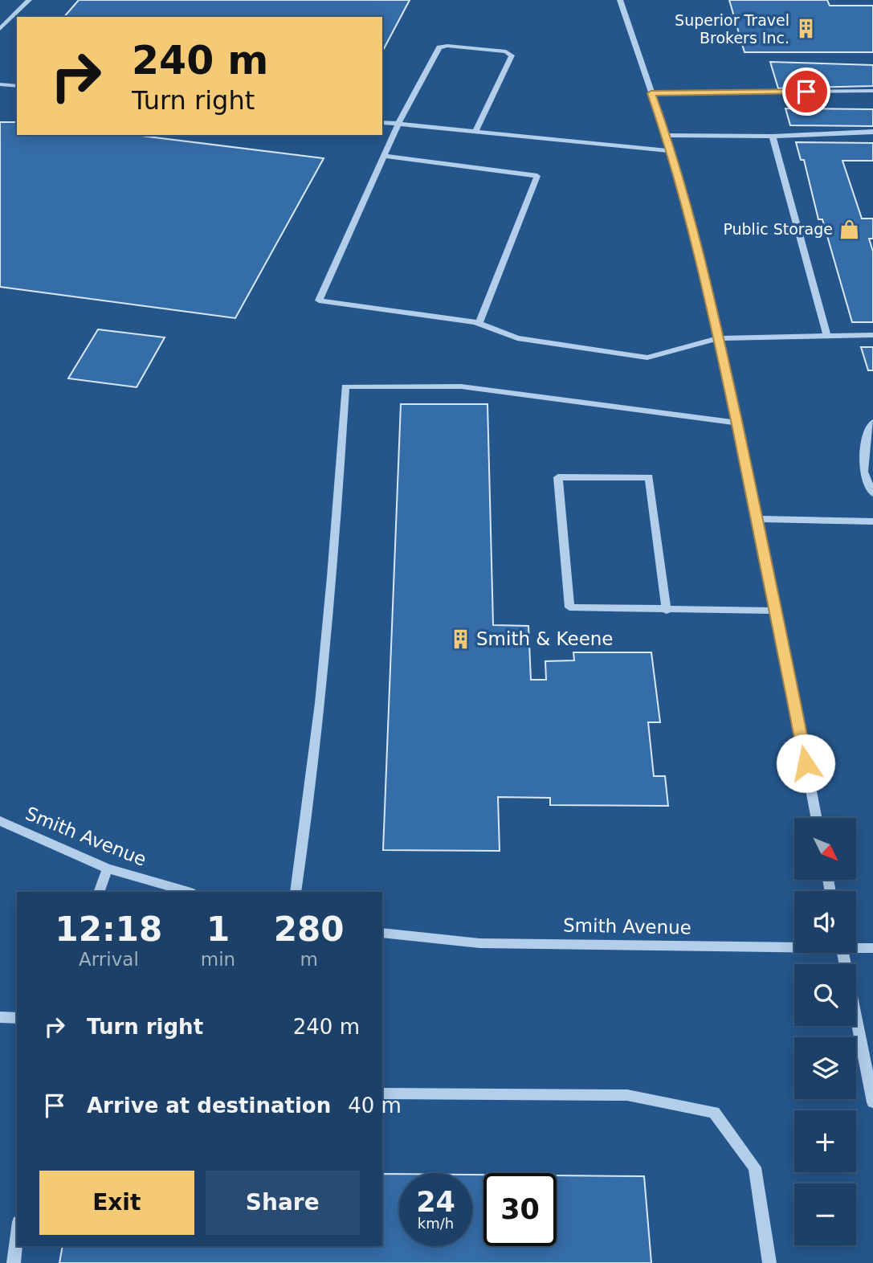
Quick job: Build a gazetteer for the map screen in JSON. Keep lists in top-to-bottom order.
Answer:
{
  "streets": {
    "street": ["Smith Avenue"]
  },
  "places": {
    "building": ["Superior Travel Brokers Inc.", "Smith & Keene"],
    "shop": ["Public Storage"]
  },
  "north": "bottom right",
  "page": {
    "turn": ["240 m", "Turn right"],
    "map_buttons": ["+", "−"],
    "eta": [
      "12:18",
      "Arrival",
      "1",
      "min",
      "280",
      "m"
    ],
    "list": [
      {
        "name": "Turn right",
        "value": "240 m"
      },
      {
        "name": "Arrive at destination",
        "value": "40 m"
      }
    ],
    "buttons": ["Exit", "Share"],
    "speed": "24 km/h",
    "limit": "30"
  }
}
